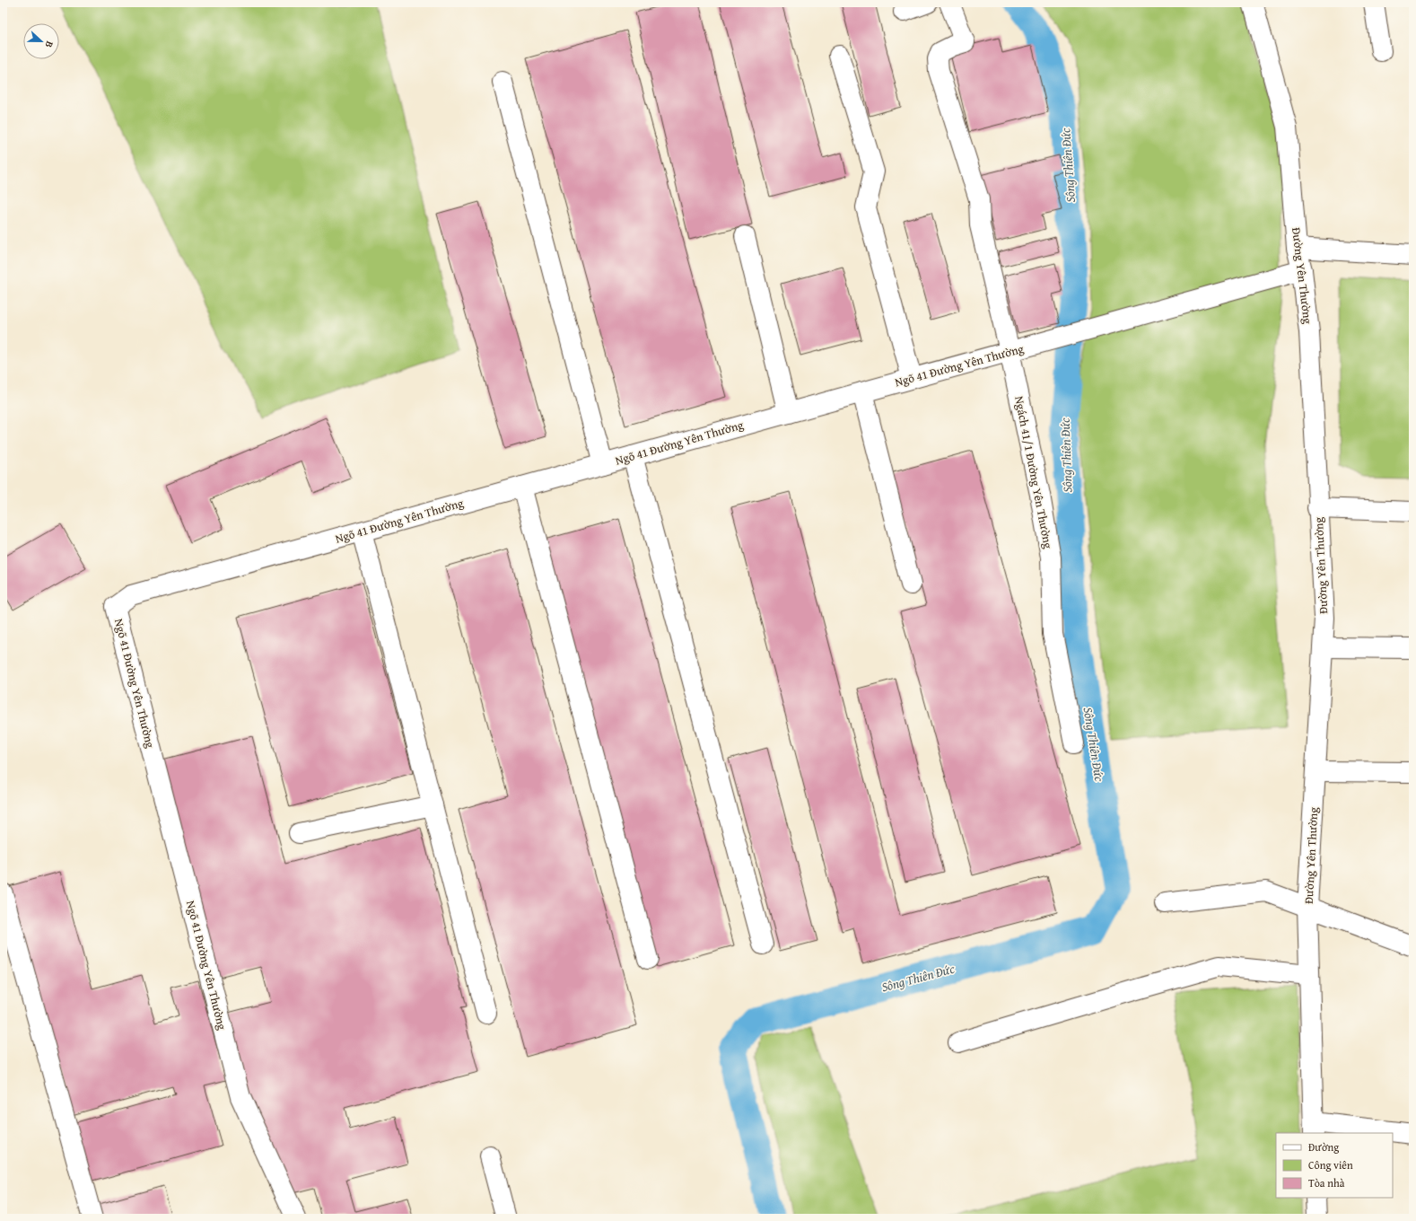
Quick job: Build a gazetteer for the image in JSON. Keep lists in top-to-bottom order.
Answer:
{
  "streets": {
    "street": ["Đường Yên Thường", "Ngõ 41 Đường Yên Thường", "Ngách 41/1 Đường Yên Thường"]
  },
  "crossings": [
    ["Đường Yên Thường", "Ngõ 41 Đường Yên Thường"],
    ["Ngõ 41 Đường Yên Thường", "Ngách 41/1 Đường Yên Thường"]
  ],
  "water": ["Sông Thiên Đức"],
  "legend": ["Đường", "Công viên", "Tòa nhà"],
  "north": "right"
}
